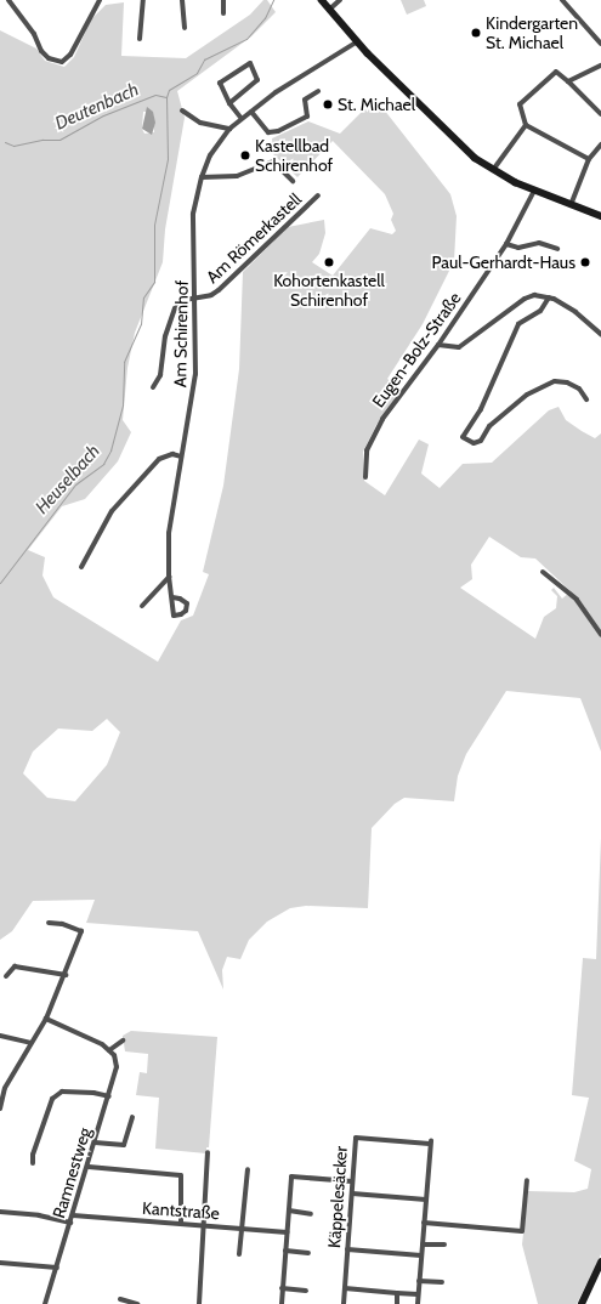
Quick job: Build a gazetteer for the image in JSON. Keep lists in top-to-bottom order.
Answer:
{
  "streets": {
    "street": [
      "Am Römerkastell",
      "Am Schirenhof",
      "Eugen-Bolz-Straße",
      "Ramnestweg",
      "Käppelesäcker",
      "Kantstraße"
    ]
  },
  "crossings": [
    ["Am Römerkastell", "Am Schirenhof"],
    ["Ramnestweg", "Kantstraße"]
  ],
  "water": ["Deutenbach", "Heuselbach"],
  "places": [
    "Kindergarten St. Michael",
    "St. Michael",
    "Kastellbad Schirenhof",
    "Kohortenkastell Schirenhof",
    "Paul-Gerhardt-Haus"
  ]
}
